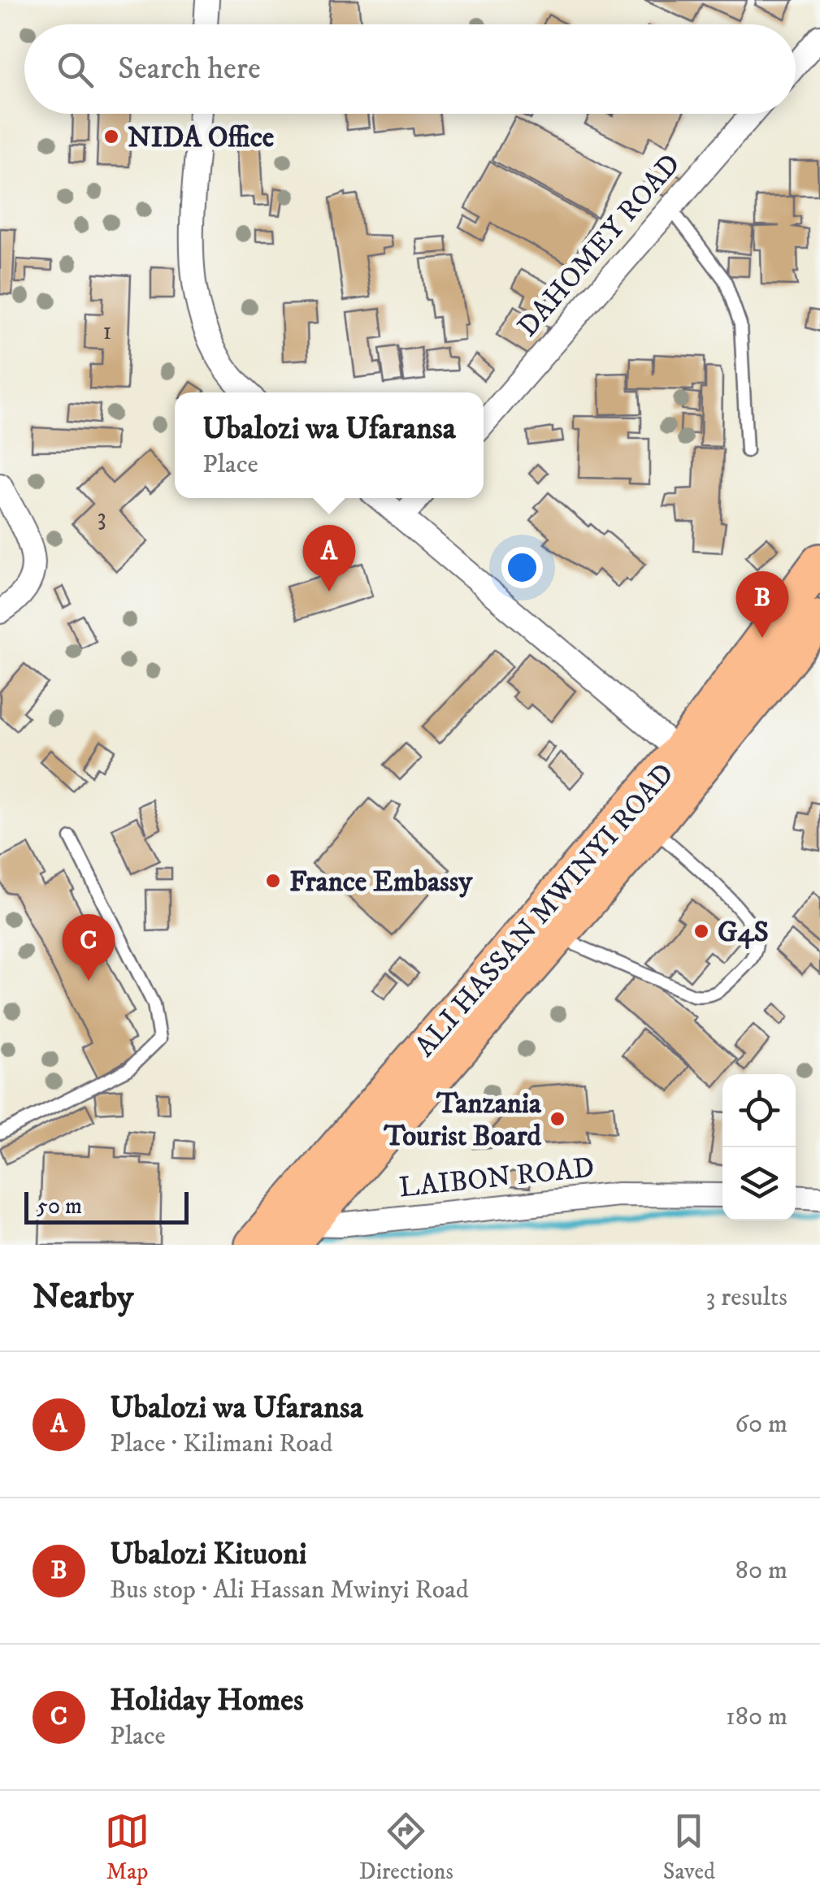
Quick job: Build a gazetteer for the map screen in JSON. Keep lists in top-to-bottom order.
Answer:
{
  "streets": {
    "highway": ["ALI HASSAN MWINYI ROAD"],
    "street": ["DAHOMEY ROAD", "LAIBON ROAD"]
  },
  "crossings": [
    ["ALI HASSAN MWINYI ROAD", "LAIBON ROAD"]
  ],
  "places": [
    "NIDA Office",
    "France Embassy",
    "G4S",
    "Tanzania Tourist Board"
  ],
  "house_numbers": ["1", "3"],
  "scale_bar": "50 m",
  "page": {
    "search": "Search here",
    "popup": ["Ubalozi wa Ufaransa", "Place"],
    "pins": ["A", "B", "C"],
    "scale": "50 m",
    "heading": ["Nearby", "3 results"],
    "list": [
      {
        "mark": "A",
        "name": "Ubalozi wa Ufaransa",
        "note": "Place · Kilimani Road",
        "value": "60 m"
      },
      {
        "mark": "B",
        "name": "Ubalozi Kituoni",
        "note": "Bus stop · Ali Hassan Mwinyi Road",
        "value": "80 m"
      },
      {
        "mark": "C",
        "name": "Holiday Homes",
        "note": "Place",
        "value": "180 m"
      }
    ],
    "nav": ["Map", "Directions", "Saved"]
  }
}
